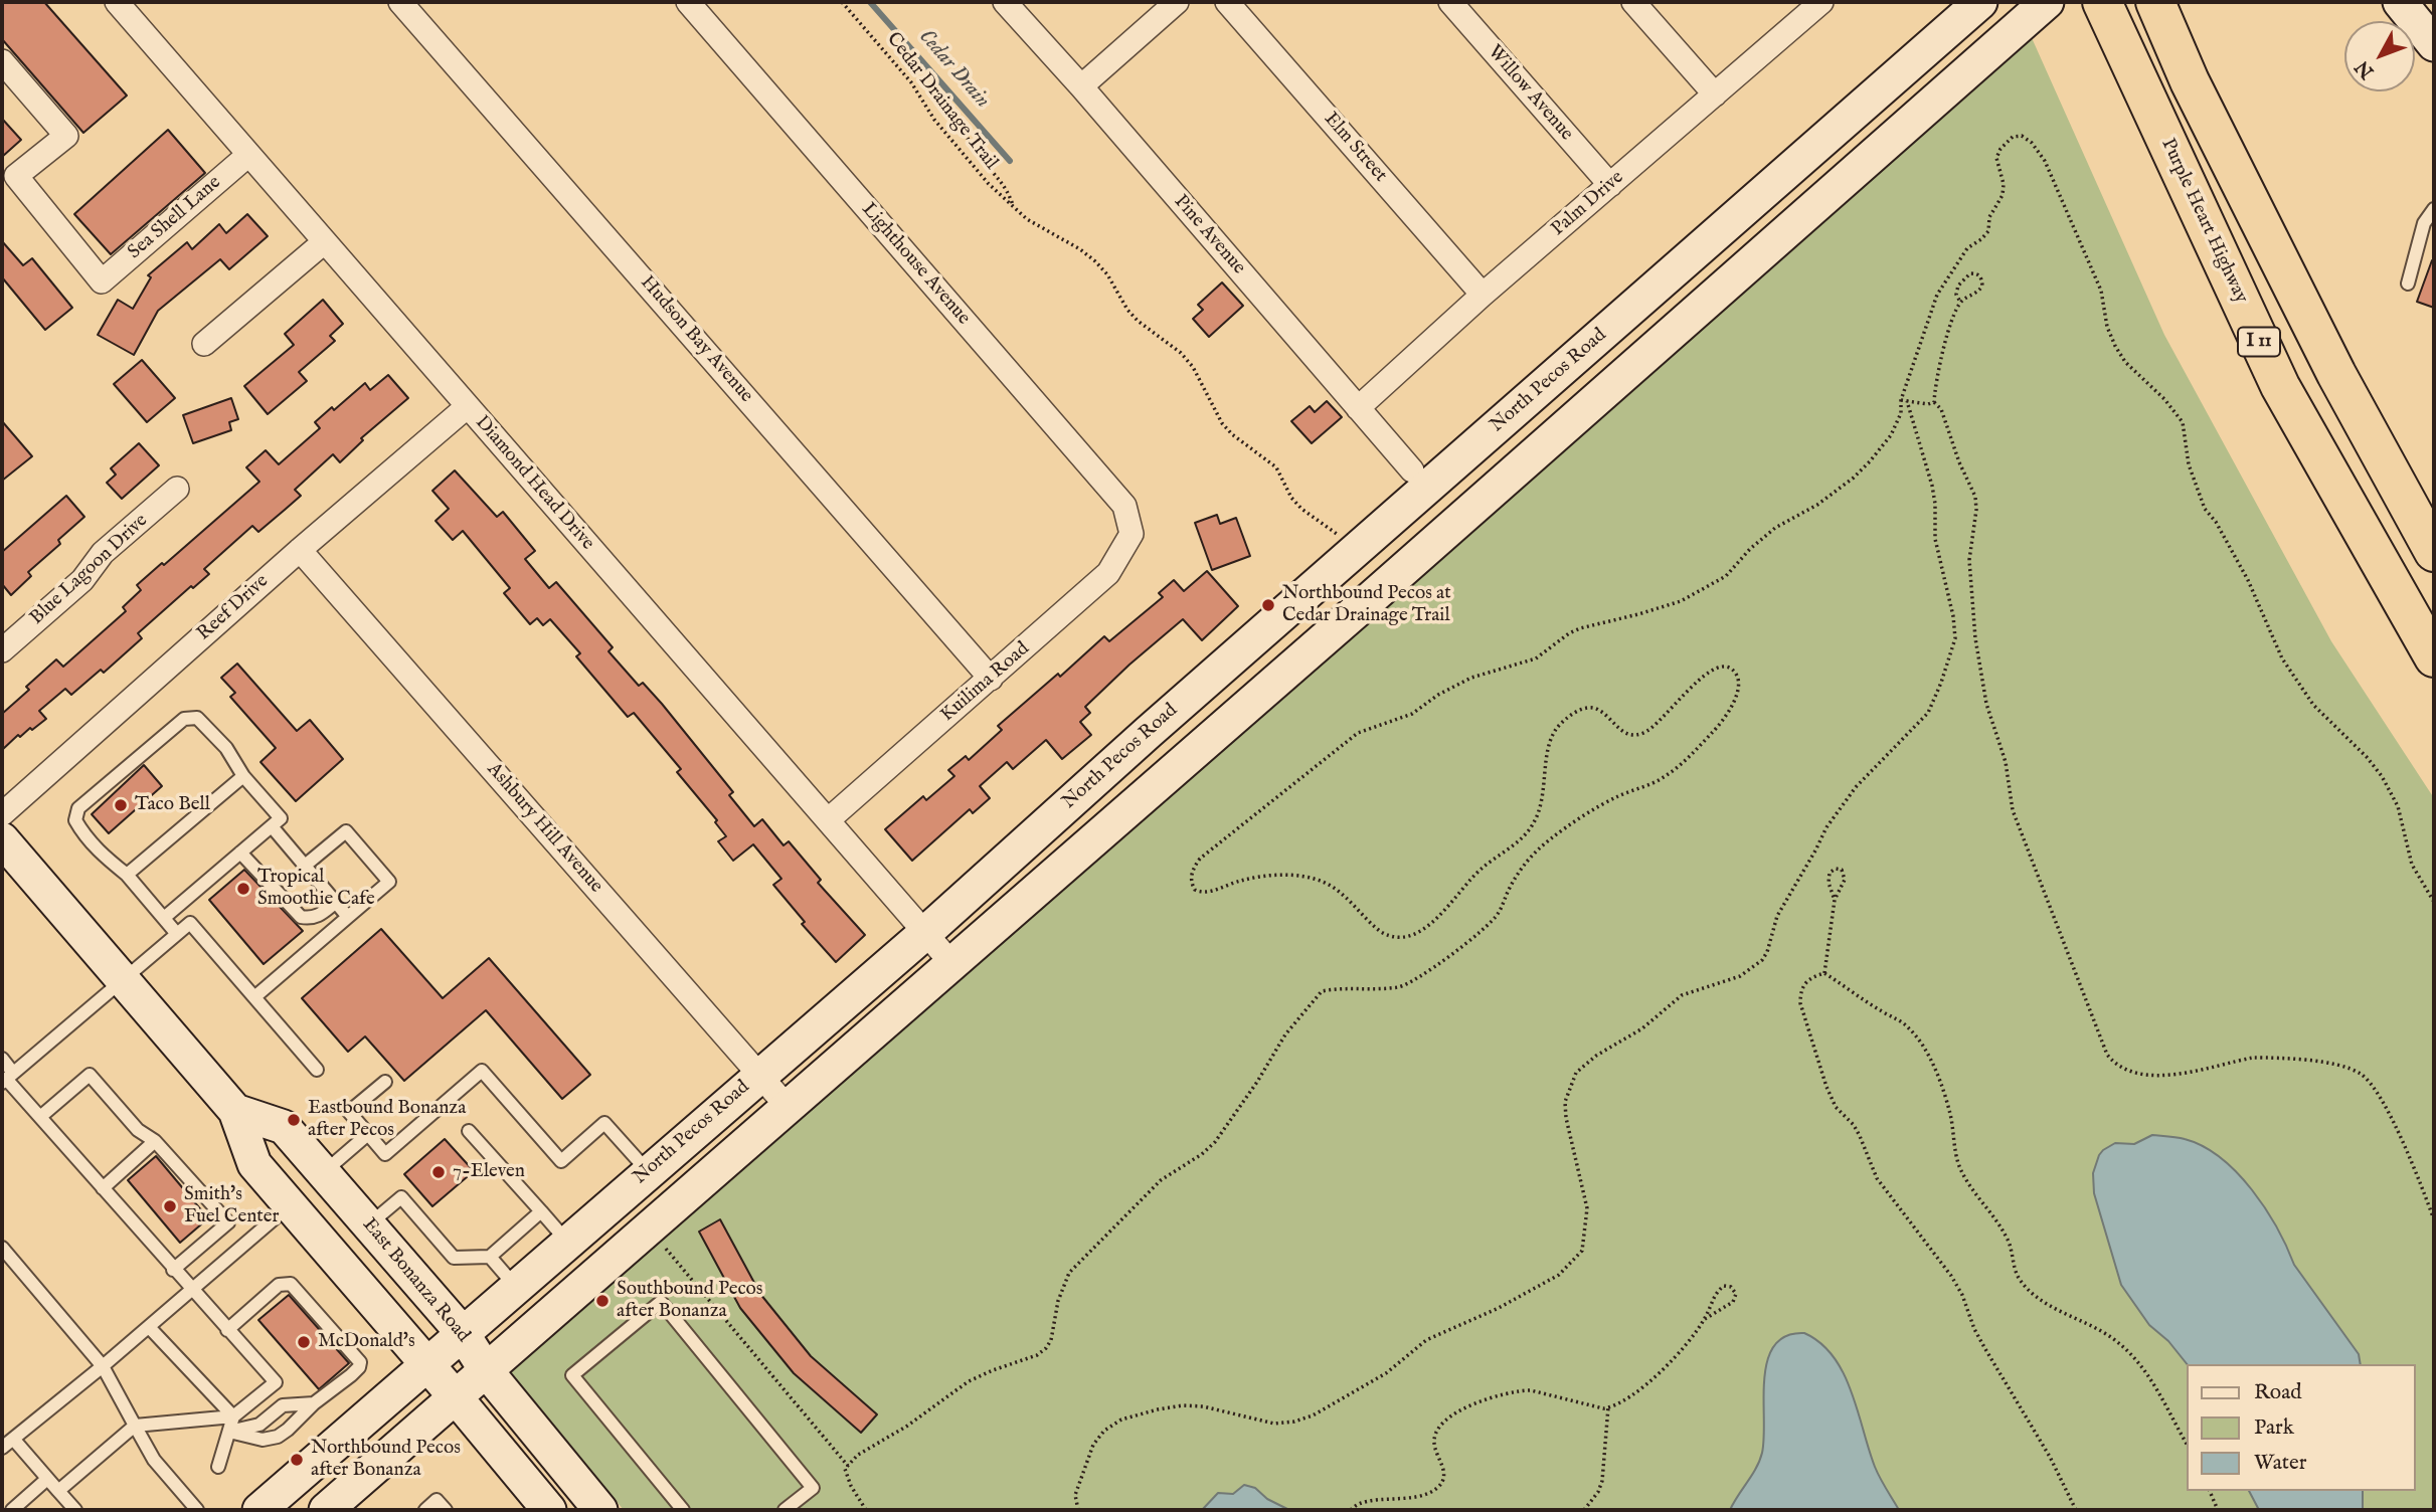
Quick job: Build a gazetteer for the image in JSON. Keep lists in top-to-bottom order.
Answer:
{
  "streets": {
    "highway": ["Purple Heart Highway", "I 11"],
    "main road": ["North Pecos Road", "East Bonanza Road"],
    "street": [
      "Willow Avenue",
      "Elm Street",
      "Palm Drive",
      "Sea Shell Lane",
      "Pine Avenue",
      "Lighthouse Avenue",
      "Hudson Bay Avenue",
      "Diamond Head Drive",
      "Blue Lagoon Drive",
      "Reef Drive",
      "Kuilima Road",
      "Ashbury Hill Avenue"
    ],
    "path": ["Cedar Drainage Trail"]
  },
  "crossings": [
    ["Willow Avenue", "Palm Drive"],
    ["Elm Street", "Palm Drive"],
    ["Palm Drive", "Pine Avenue"],
    ["Sea Shell Lane", "Diamond Head Drive"],
    ["Lighthouse Avenue", "Kuilima Road"],
    ["Hudson Bay Avenue", "Kuilima Road"],
    ["North Pecos Road", "Diamond Head Drive"],
    ["North Pecos Road", "Ashbury Hill Avenue"],
    ["North Pecos Road", "East Bonanza Road"],
    ["Diamond Head Drive", "Reef Drive"],
    ["Diamond Head Drive", "Kuilima Road"],
    ["Reef Drive", "Ashbury Hill Avenue"]
  ],
  "water": ["Cedar Drain"],
  "places": [
    "Northbound Pecos at Cedar Drainage Trail",
    "Taco Bell",
    "Tropical Smoothie Cafe",
    "Eastbound Bonanza after Pecos",
    "7-Eleven",
    "Smith's Fuel Center",
    "Southbound Pecos after Bonanza",
    "McDonald's",
    "Northbound Pecos after Bonanza"
  ],
  "legend": ["Road", "Park", "Water"],
  "north": "bottom left"
}
